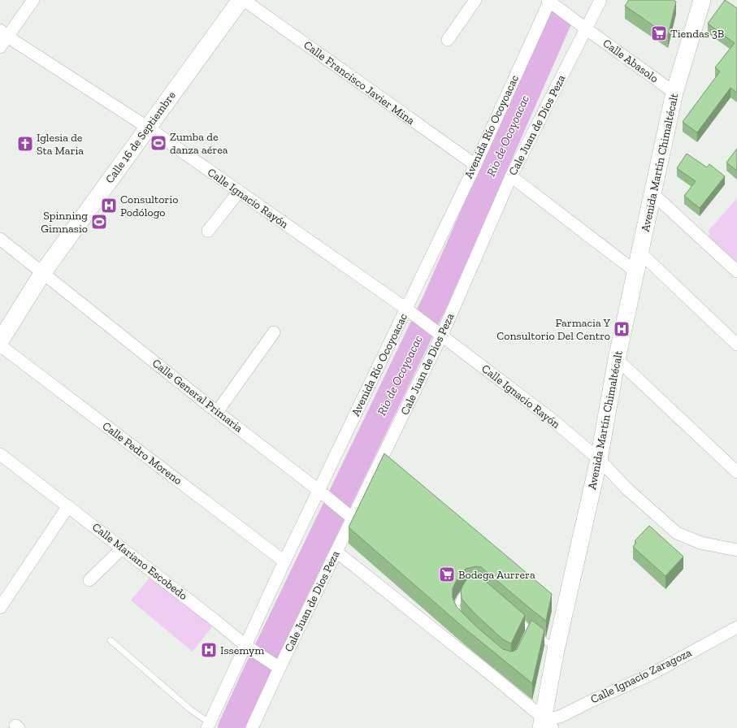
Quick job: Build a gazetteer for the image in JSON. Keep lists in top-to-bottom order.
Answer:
{
  "streets": {
    "main road": ["Calle 16 de Septiembre", "Avenida Martín Chimaltécalt"],
    "street": [
      "Calle Abasolo",
      "Calle Francisco Javier Mina",
      "Cale Juan de Dios Peza",
      "Avenida Río Ocoyoacac",
      "Calle Ignacio Rayón",
      "Calle General Primaria",
      "Calle Pedro Moreno",
      "Calle Mariano Escobedo",
      "Calle Ignacio Zaragoza"
    ]
  },
  "crossings": [
    ["Calle Abasolo", "Cale Juan de Dios Peza"],
    ["Calle Abasolo", "Avenida Río Ocoyoacac"],
    ["Calle Abasolo", "Avenida Martín Chimaltécalt"],
    ["Calle Francisco Javier Mina", "Avenida Río Ocoyoacac"],
    ["Cale Juan de Dios Peza", "Calle Ignacio Rayón"],
    ["Cale Juan de Dios Peza", "Calle General Primaria"],
    ["Cale Juan de Dios Peza", "Calle Mariano Escobedo"],
    ["Avenida Río Ocoyoacac", "Calle Ignacio Rayón"],
    ["Avenida Río Ocoyoacac", "Calle General Primaria"],
    ["Avenida Río Ocoyoacac", "Calle Pedro Moreno"],
    ["Avenida Río Ocoyoacac", "Calle Mariano Escobedo"],
    ["Calle 16 de Septiembre", "Calle Ignacio Rayón"],
    ["Calle 16 de Septiembre", "Calle General Primaria"],
    ["Avenida Martín Chimaltécalt", "Calle Ignacio Rayón"],
    ["Avenida Martín Chimaltécalt", "Calle Ignacio Zaragoza"]
  ],
  "water": ["Rio de Ocoyoacac"],
  "places": {
    "supermarket": ["Tiendas 3B", "Bodega Aurrera"],
    "sports": ["Zumba de danza aérea", "Spinning Gimnasio"],
    "church": ["Iglesia de Sta Maria"],
    "hospital": ["Consultorio Podólogo", "Farmacia Y Consultorio Del Centro", "Issemym"]
  }
}
